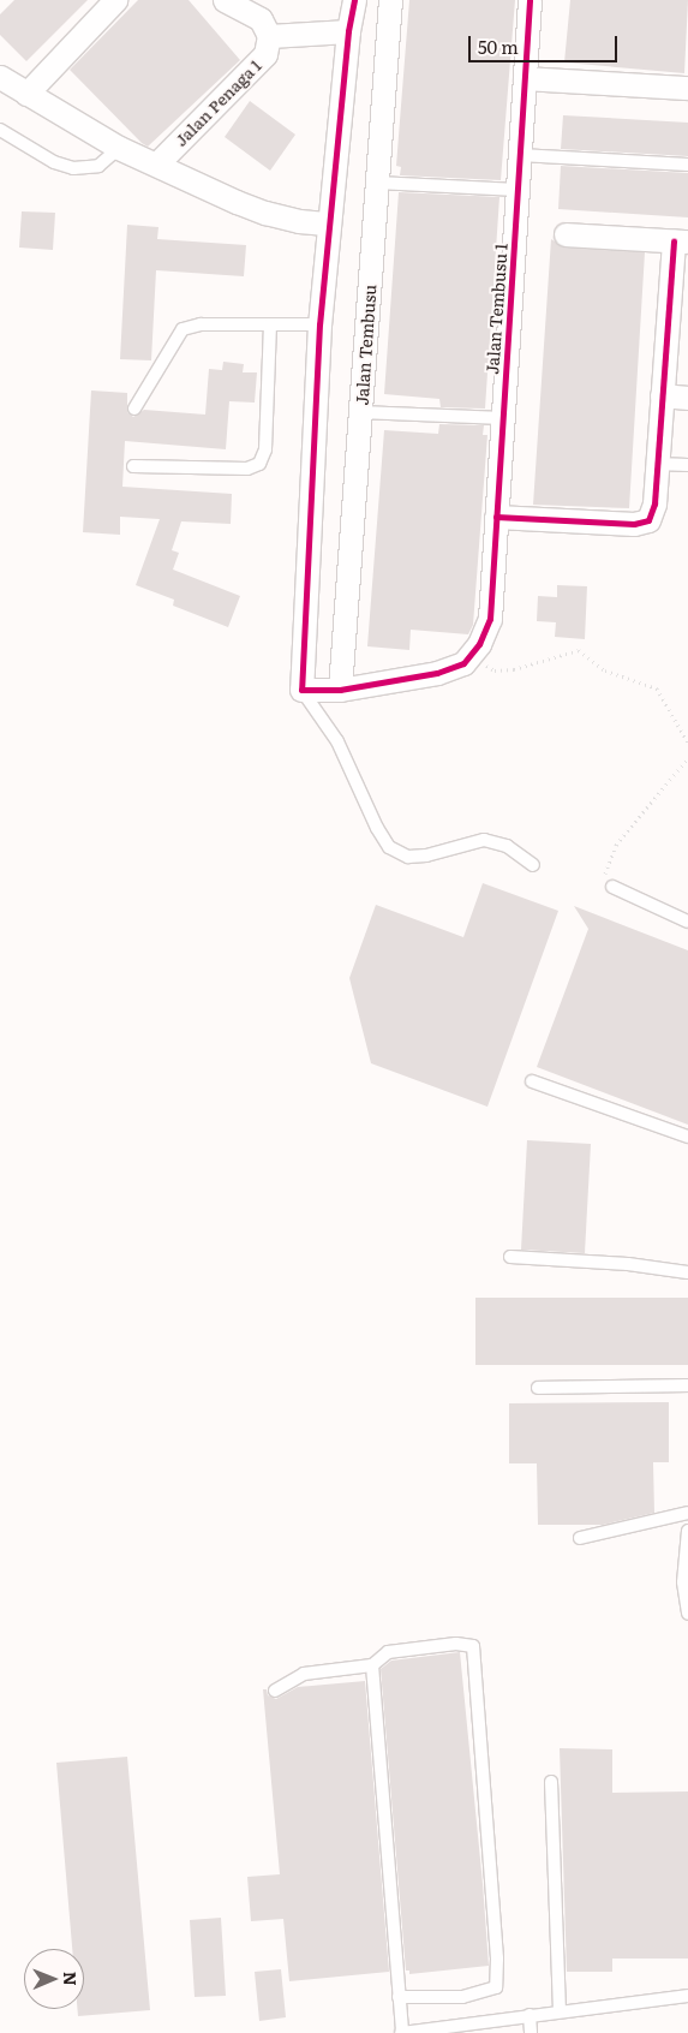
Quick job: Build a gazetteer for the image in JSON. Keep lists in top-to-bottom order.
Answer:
{
  "streets": {
    "street": ["Jalan Penaga 1", "Jalan Tembusu 1", "Jalan Tembusu"]
  },
  "scale_bar": "50 m",
  "north": "right"
}
